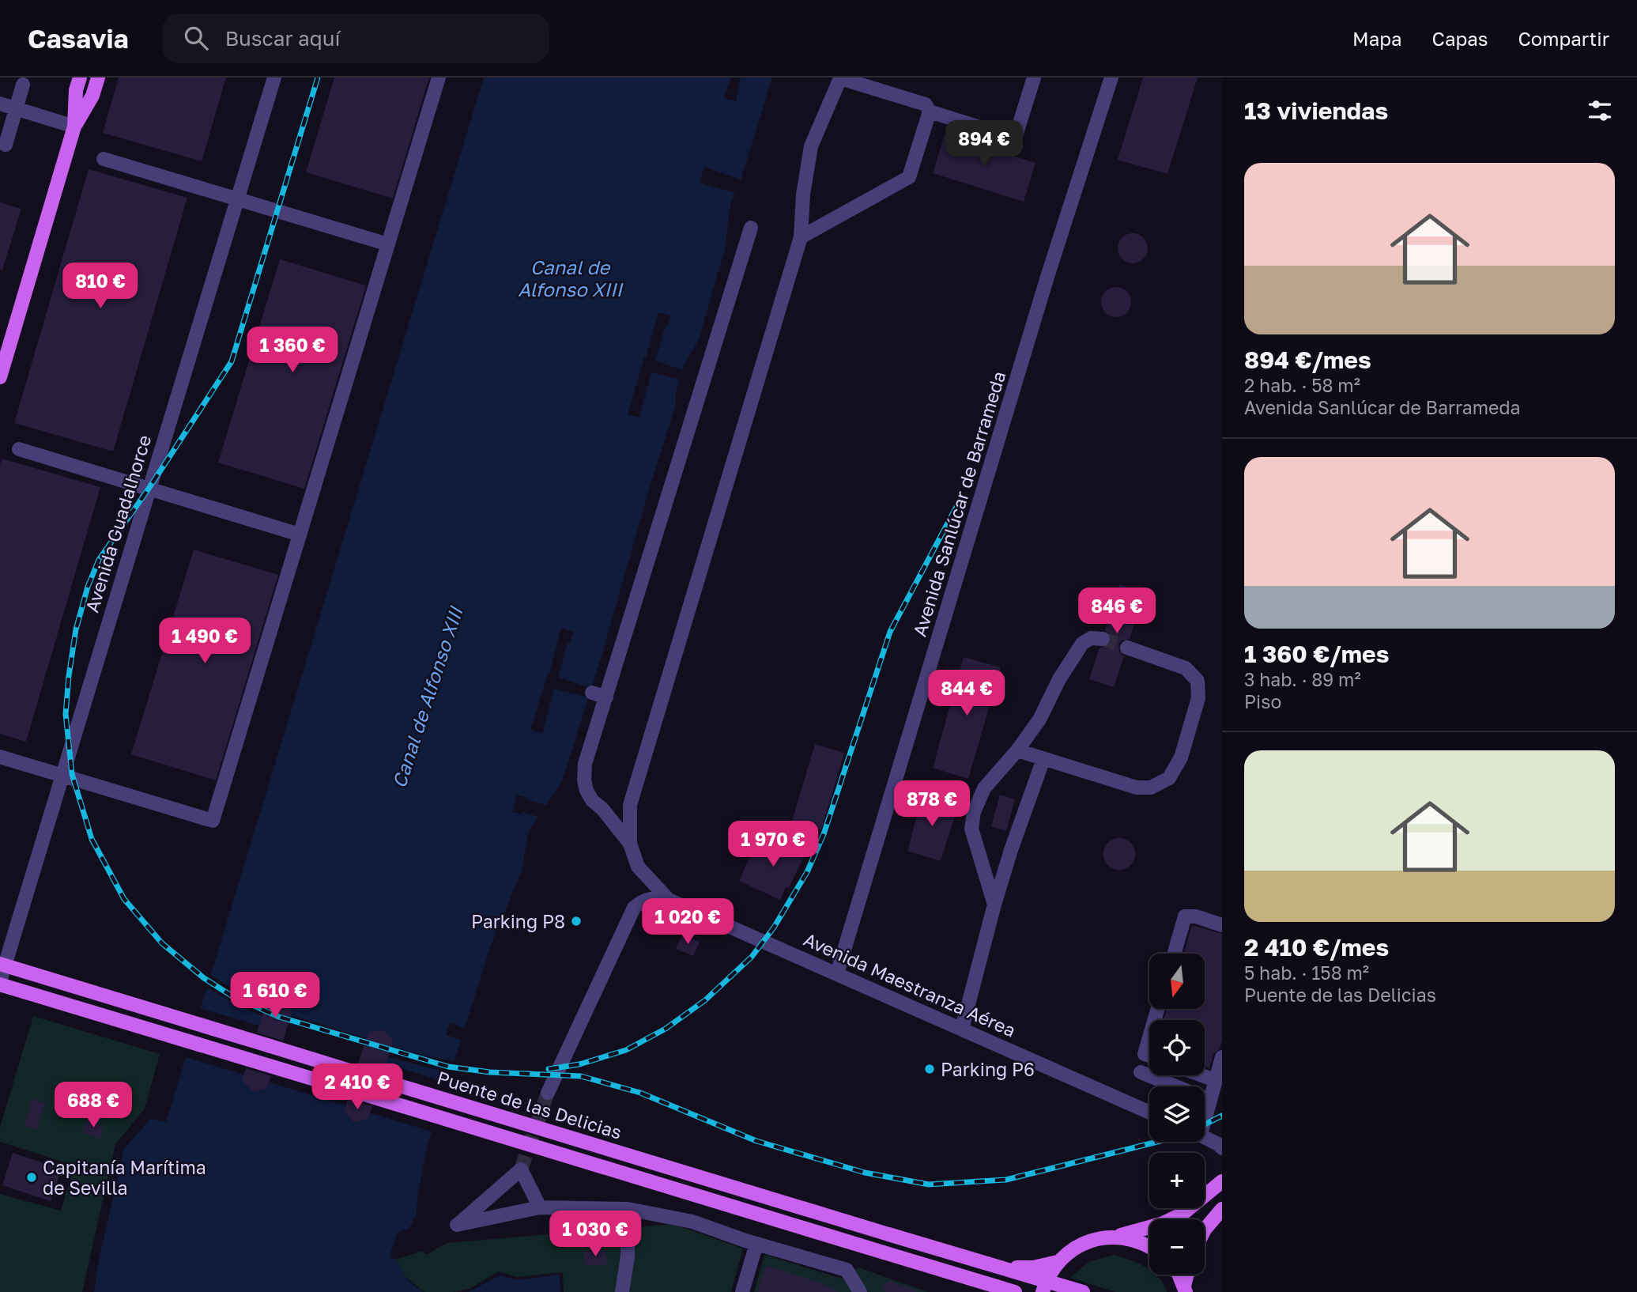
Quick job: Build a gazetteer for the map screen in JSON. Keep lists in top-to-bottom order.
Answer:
{
  "streets": {
    "main road": ["Puente de las Delicias"],
    "street": ["Avenida Sanlúcar de Barrameda", "Avenida Guadalhorce", "Avenida Maestranza Aérea"]
  },
  "crossings": [
    ["Avenida Sanlúcar de Barrameda", "Avenida Maestranza Aérea"]
  ],
  "water": ["Canal de Alfonso XIII"],
  "places": ["Parking P8", "Parking P6", "Capitanía Marítima de Sevilla"],
  "north": "bottom",
  "page": {
    "header": "Casavia",
    "search": "Buscar aquí",
    "nav": ["Mapa", "Capas", "Compartir"],
    "heading": "13 viviendas",
    "price": [
      "894 €",
      "810 €",
      "1 360 €",
      "846 €",
      "1 490 €",
      "844 €",
      "878 €",
      "1 970 €",
      "1 020 €",
      "1 610 €",
      "2 410 €",
      "688 €",
      "1 030 €"
    ],
    "list": [
      {
        "name": "894 €/mes",
        "note": "2 hab. · 58 m² · Avenida Sanlúcar de Barrameda"
      },
      {
        "name": "1 360 €/mes",
        "note": "3 hab. · 89 m² · Piso"
      },
      {
        "name": "2 410 €/mes",
        "note": "5 hab. · 158 m² · Puente de las Delicias"
      }
    ],
    "map_buttons": ["+", "−"]
  }
}
